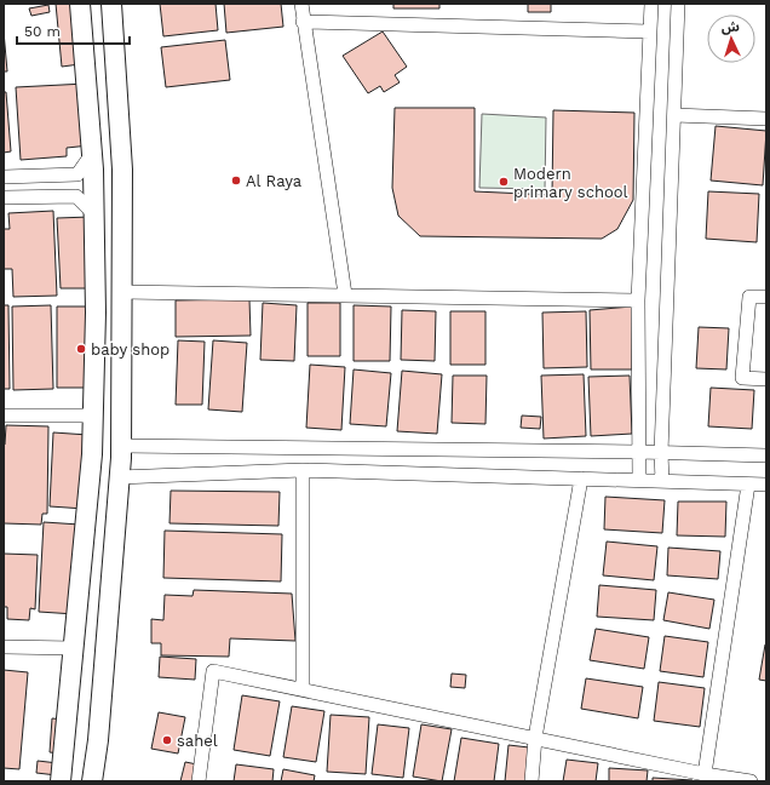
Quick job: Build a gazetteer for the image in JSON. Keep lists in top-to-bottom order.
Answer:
{
  "places": [
    "Al Raya",
    "Modern primary school",
    "baby shop",
    "sahel"
  ],
  "scale_bar": "50 m",
  "north": "top"
}
